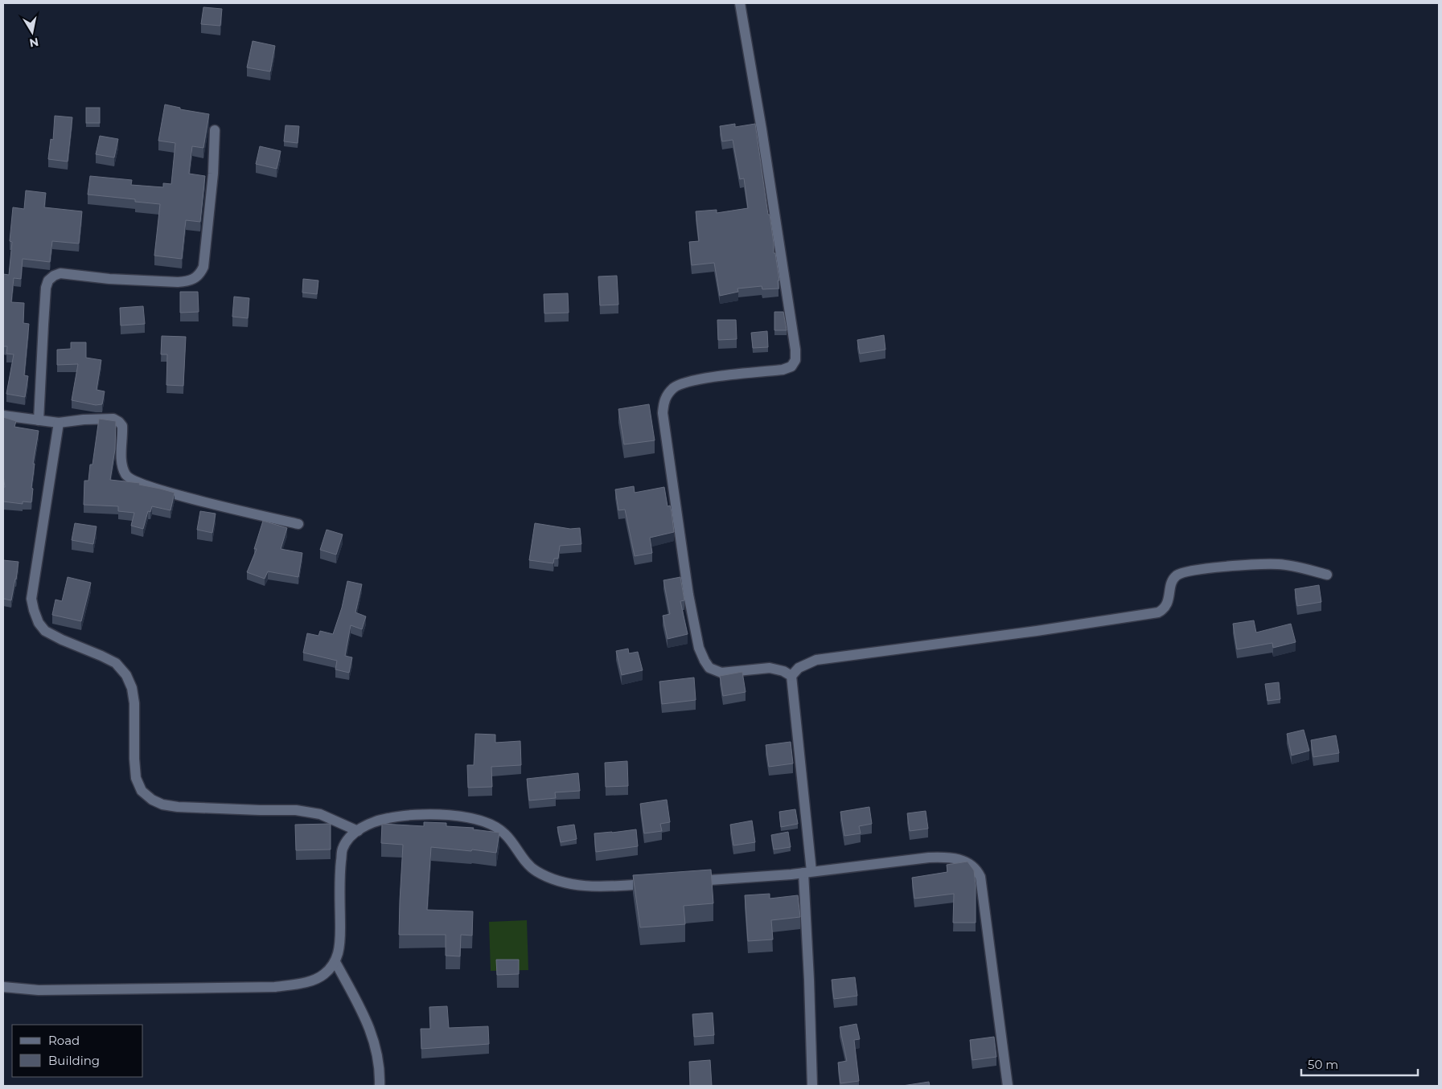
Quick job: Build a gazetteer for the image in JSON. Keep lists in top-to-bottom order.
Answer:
{
  "legend": ["Road", "Building"],
  "scale_bar": "50 m",
  "north": "bottom"
}
